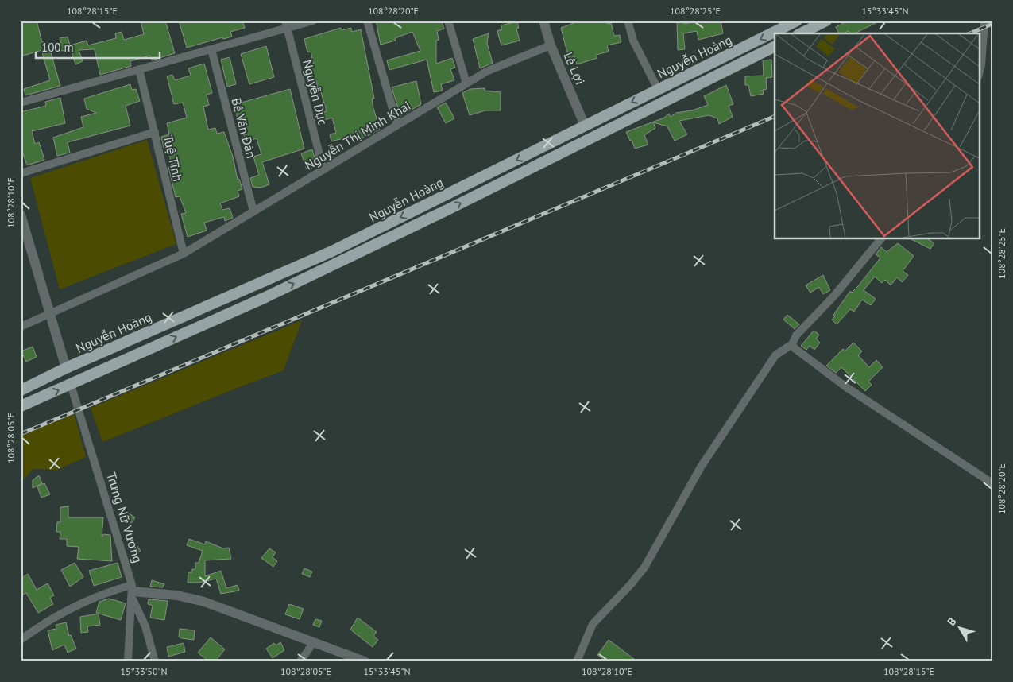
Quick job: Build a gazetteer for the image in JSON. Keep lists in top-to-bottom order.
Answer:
{
  "streets": {
    "highway": ["Nguyễn Hoàng"],
    "street": [
      "Lê Lợi",
      "Nguyễn Dục",
      "Bế Văn Đàn",
      "Nguyễn Thị Minh Khai",
      "Tuệ Tĩnh",
      "Trưng Nữ Vương"
    ]
  },
  "crossings": [
    ["Nguyễn Hoàng", "Lê Lợi"],
    ["Nguyễn Hoàng", "Trưng Nữ Vương"],
    ["Lê Lợi", "Nguyễn Thị Minh Khai"],
    ["Nguyễn Dục", "Nguyễn Thị Minh Khai"],
    ["Bế Văn Đàn", "Nguyễn Thị Minh Khai"],
    ["Nguyễn Thị Minh Khai", "Tuệ Tĩnh"]
  ],
  "scale_bar": "100 m",
  "north": "top left",
  "coordinates": [
    "108°28'15\"E",
    "108°28'20\"E",
    "108°28'25\"E",
    "15°33'45\"N",
    "108°28'10\"E",
    "108°28'05\"E",
    "15°33'50\"N"
  ]
}
